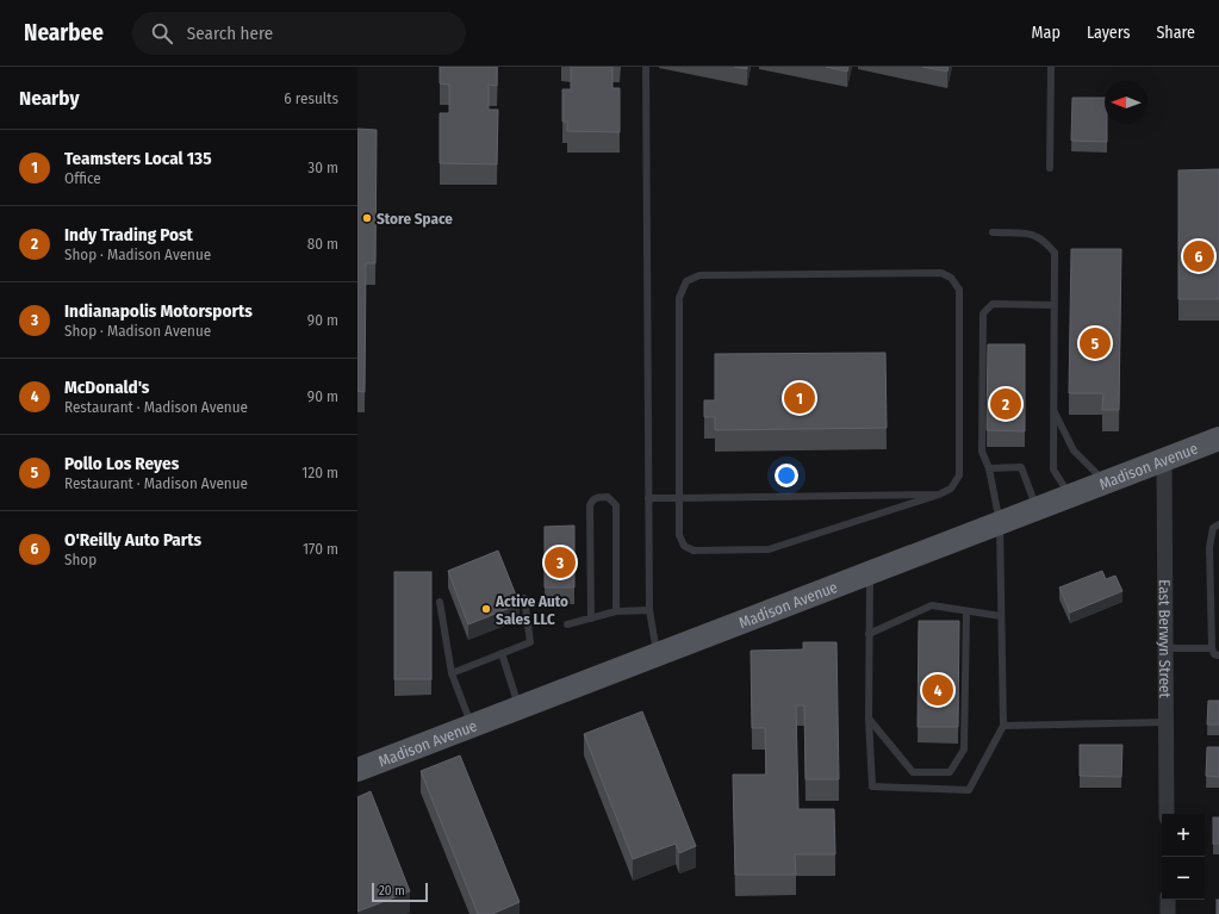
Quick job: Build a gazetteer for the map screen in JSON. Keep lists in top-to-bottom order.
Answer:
{
  "streets": {
    "main road": ["Madison Avenue"],
    "street": ["East Berwyn Street"]
  },
  "crossings": [
    ["Madison Avenue", "East Berwyn Street"]
  ],
  "places": ["Store Space", "Active Auto Sales LLC"],
  "scale_bar": "20 m",
  "north": "left",
  "page": {
    "header": "Nearbee",
    "search": "Search here",
    "nav": ["Map", "Layers", "Share"],
    "heading": ["Nearby", "6 results"],
    "list": [
      {
        "mark": "1",
        "name": "Teamsters Local 135",
        "note": "Office",
        "value": "30 m"
      },
      {
        "mark": "2",
        "name": "Indy Trading Post",
        "note": "Shop · Madison Avenue",
        "value": "80 m"
      },
      {
        "mark": "3",
        "name": "Indianapolis Motorsports",
        "note": "Shop · Madison Avenue",
        "value": "90 m"
      },
      {
        "mark": "4",
        "name": "McDonald's",
        "note": "Restaurant · Madison Avenue",
        "value": "90 m"
      },
      {
        "mark": "5",
        "name": "Pollo Los Reyes",
        "note": "Restaurant · Madison Avenue",
        "value": "120 m"
      },
      {
        "mark": "6",
        "name": "O'Reilly Auto Parts",
        "note": "Shop",
        "value": "170 m"
      }
    ],
    "pins": [
      "6",
      "5",
      "1",
      "2",
      "3",
      "4"
    ],
    "map_buttons": ["+", "−"],
    "scale": "20 m"
  }
}
